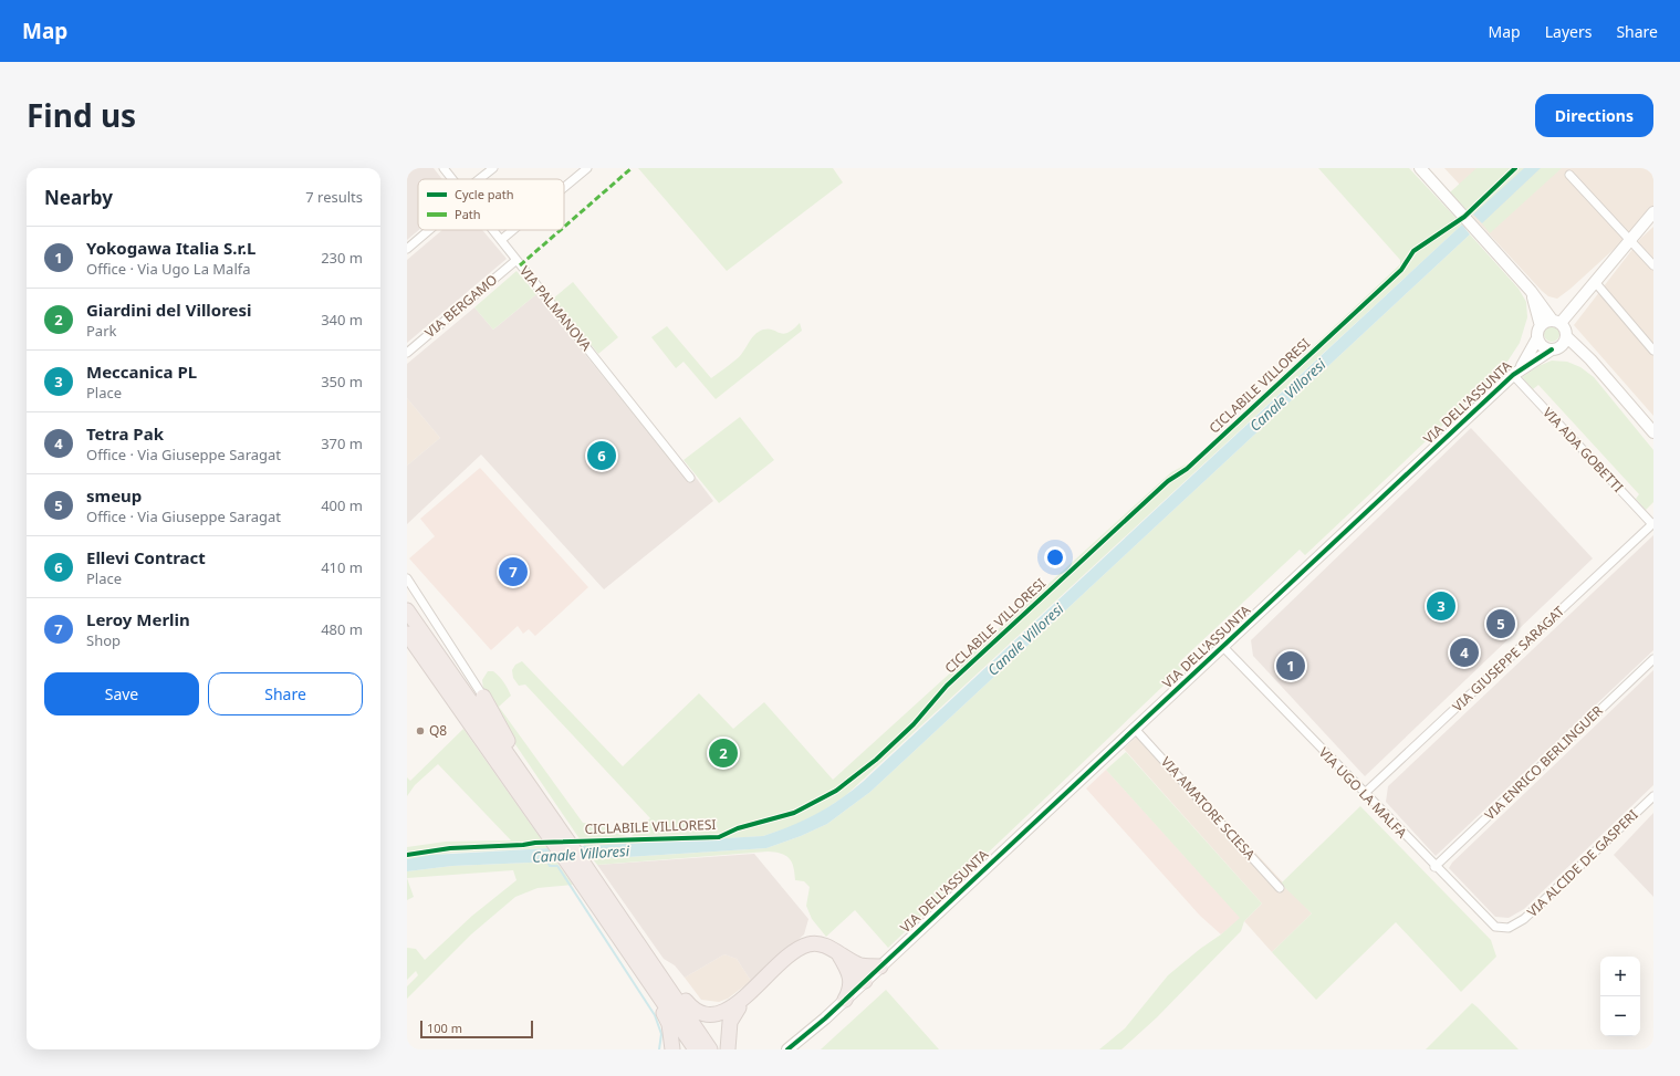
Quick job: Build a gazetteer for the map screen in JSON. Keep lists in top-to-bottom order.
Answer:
{
  "streets": {
    "street": [
      "VIA BERGAMO",
      "VIA PALMANOVA",
      "VIA DELL'ASSUNTA",
      "VIA ADA GOBETTI",
      "VIA GIUSEPPE SARAGAT",
      "VIA ENRICO BERLINGUER",
      "VIA UGO LA MALFA",
      "VIA AMATORE SCIESA",
      "VIA ALCIDE DE GASPERI"
    ],
    "cycle path": ["CICLABILE VILLORESI"]
  },
  "crossings": [
    ["VIA BERGAMO", "VIA PALMANOVA"],
    ["VIA DELL'ASSUNTA", "VIA ADA GOBETTI"],
    ["VIA DELL'ASSUNTA", "VIA UGO LA MALFA"],
    ["VIA DELL'ASSUNTA", "VIA AMATORE SCIESA"],
    ["VIA ADA GOBETTI", "VIA GIUSEPPE SARAGAT"],
    ["VIA GIUSEPPE SARAGAT", "VIA UGO LA MALFA"],
    ["VIA ENRICO BERLINGUER", "VIA UGO LA MALFA"],
    ["VIA UGO LA MALFA", "VIA ALCIDE DE GASPERI"]
  ],
  "water": ["Canale Villoresi"],
  "places": ["Q8"],
  "legend": ["Cycle path", "Path"],
  "scale_bar": "100 m",
  "page": {
    "header": "Map",
    "nav": ["Map", "Layers", "Share"],
    "title": "Find us",
    "buttons": [
      "Directions",
      ["Save", "Share"]
    ],
    "heading": ["Nearby", "7 results"],
    "list": [
      {
        "mark": "1",
        "name": "Yokogawa Italia S.r.L",
        "note": "Office · Via Ugo La Malfa",
        "value": "230 m"
      },
      {
        "mark": "2",
        "name": "Giardini del Villoresi",
        "note": "Park",
        "value": "340 m"
      },
      {
        "mark": "3",
        "name": "Meccanica PL",
        "note": "Place",
        "value": "350 m"
      },
      {
        "mark": "4",
        "name": "Tetra Pak",
        "note": "Office · Via Giuseppe Saragat",
        "value": "370 m"
      },
      {
        "mark": "5",
        "name": "smeup",
        "note": "Office · Via Giuseppe Saragat",
        "value": "400 m"
      },
      {
        "mark": "6",
        "name": "Ellevi Contract",
        "note": "Place",
        "value": "410 m"
      },
      {
        "mark": "7",
        "name": "Leroy Merlin",
        "note": "Shop",
        "value": "480 m"
      }
    ],
    "pins": [
      "6",
      "7",
      "3",
      "5",
      "4",
      "1",
      "2"
    ],
    "map_buttons": ["+", "−"],
    "scale": "100 m"
  }
}
